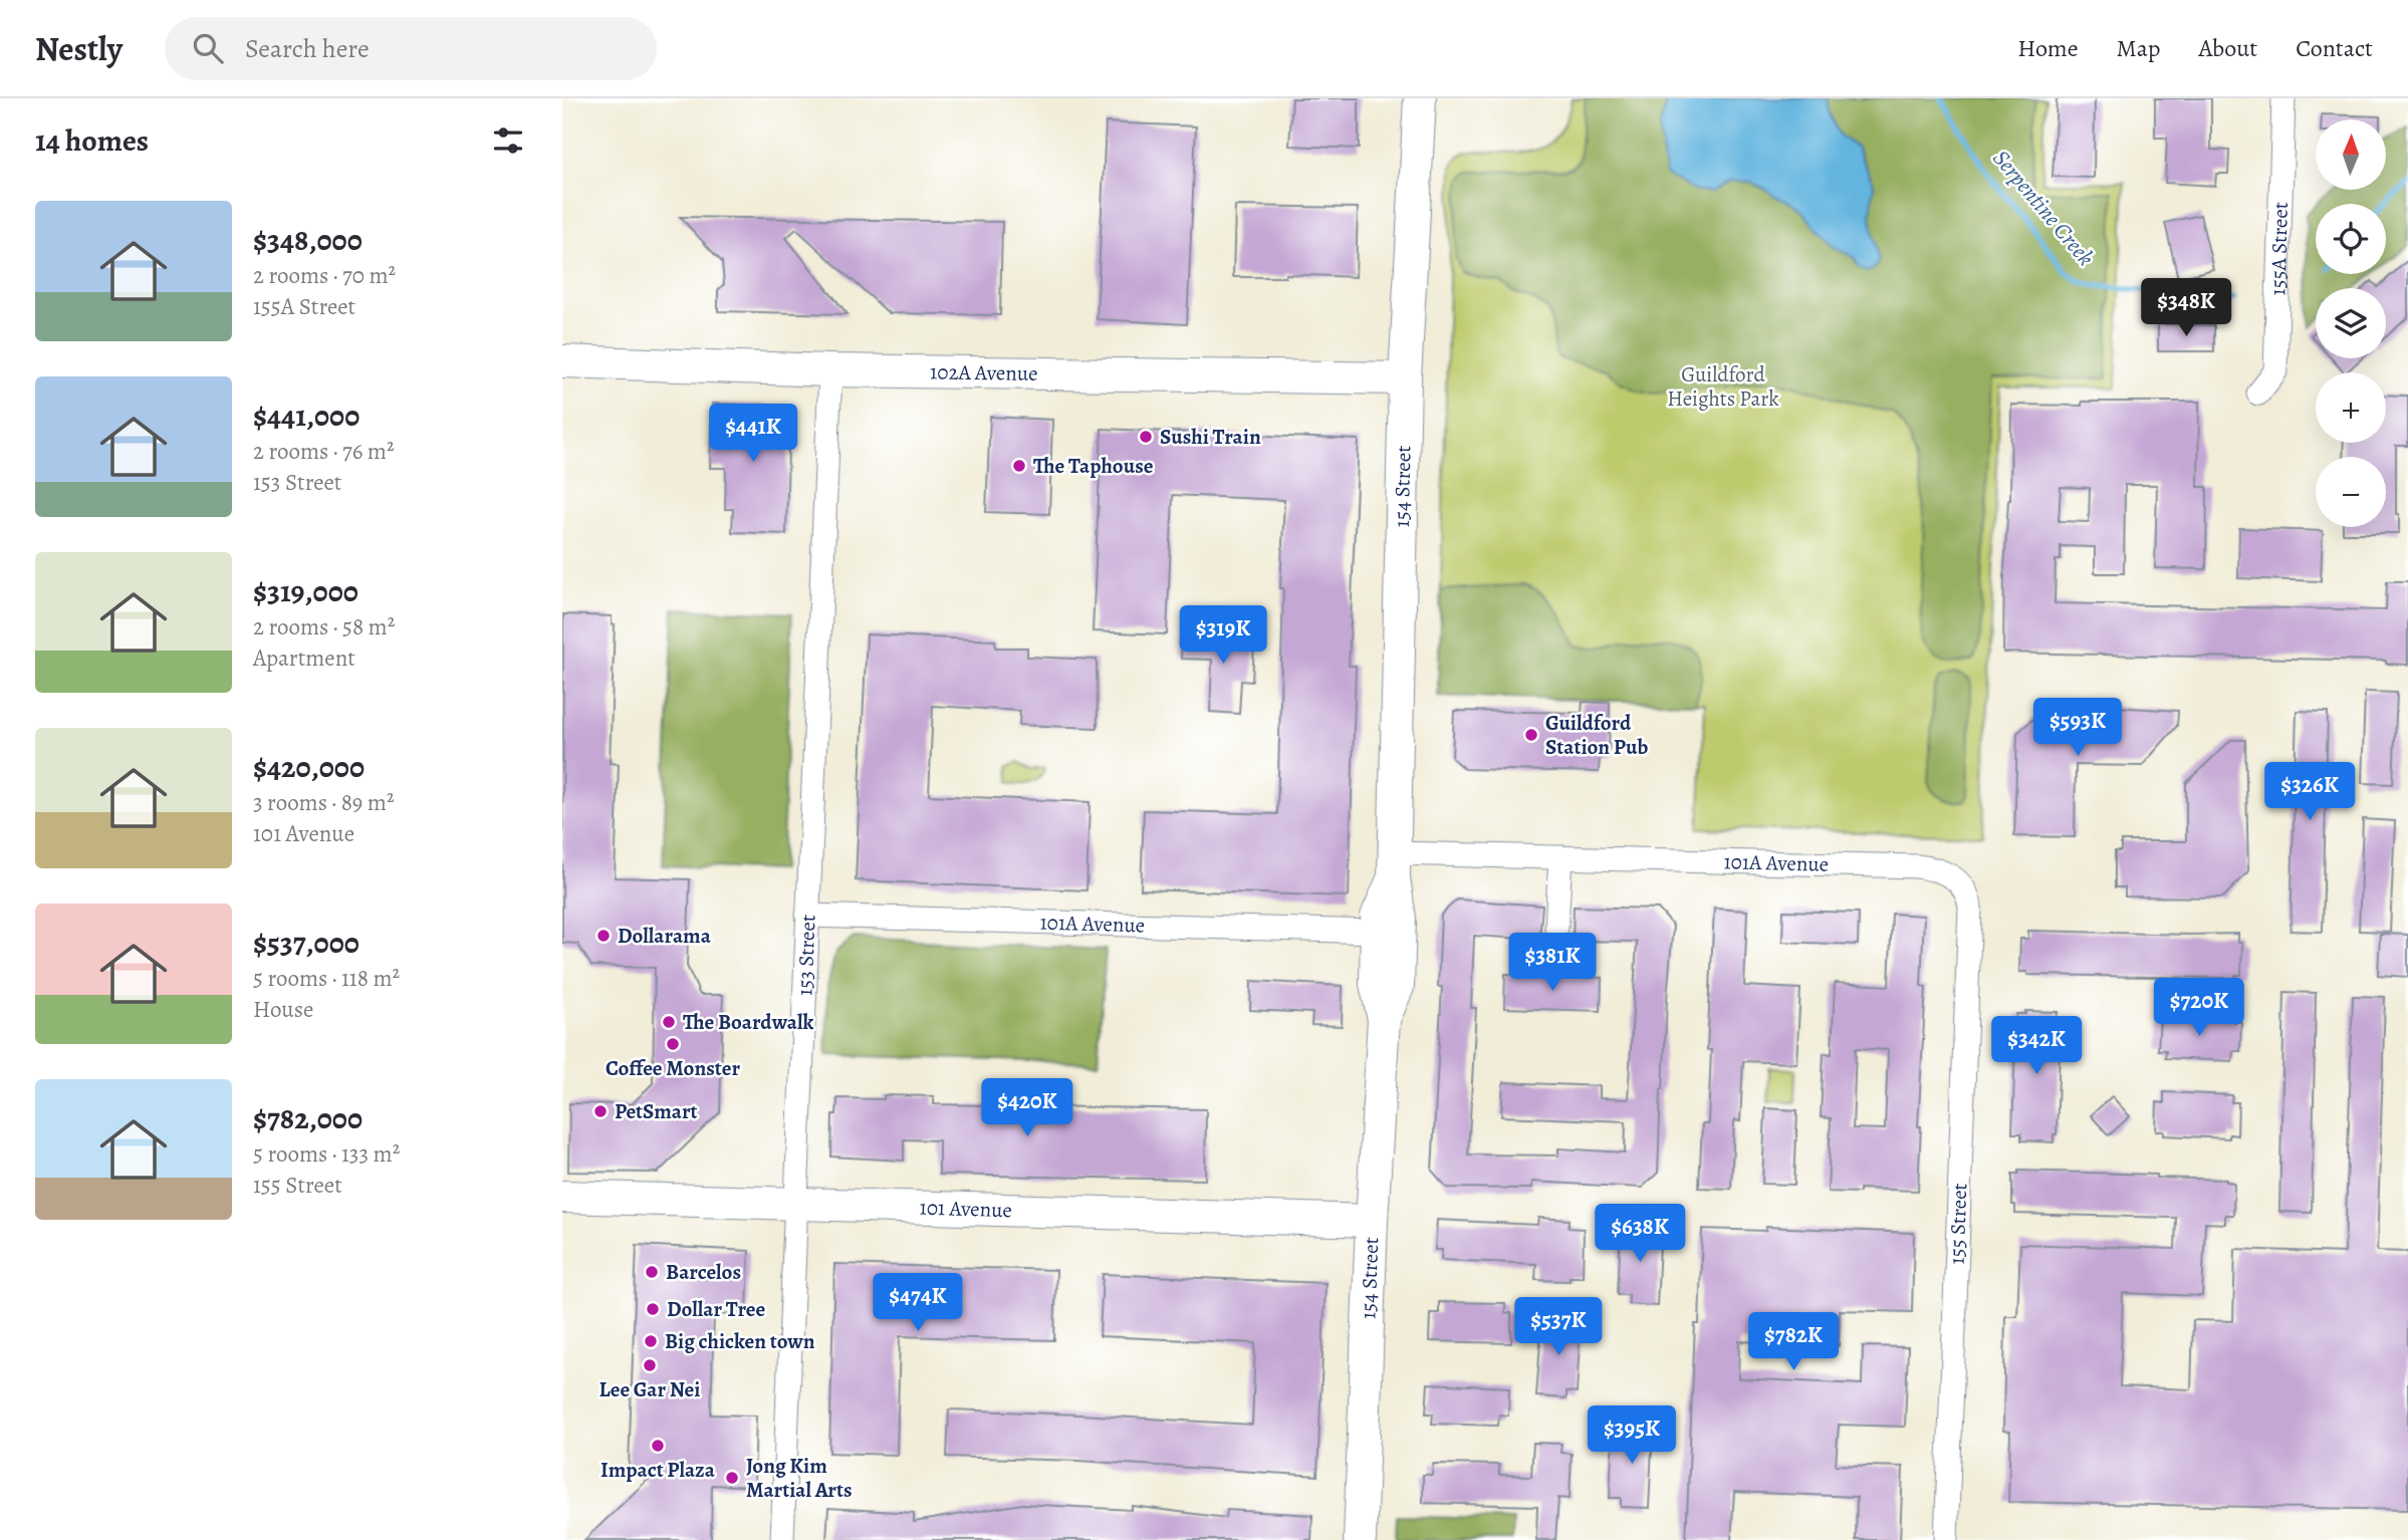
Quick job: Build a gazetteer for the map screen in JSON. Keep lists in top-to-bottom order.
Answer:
{
  "streets": {
    "street": [
      "155A Street",
      "102A Avenue",
      "154 Street",
      "101A Avenue",
      "153 Street",
      "101 Avenue",
      "155 Street"
    ]
  },
  "crossings": [
    ["102A Avenue", "154 Street"],
    ["102A Avenue", "153 Street"],
    ["154 Street", "101A Avenue"],
    ["154 Street", "101 Avenue"],
    ["101A Avenue", "153 Street"],
    ["101A Avenue", "155 Street"],
    ["153 Street", "101 Avenue"]
  ],
  "water": ["Serpentine Creek"],
  "parks": ["Guildford Heights Park"],
  "places": [
    "Sushi Train",
    "The Taphouse",
    "Guildford Station Pub",
    "Dollarama",
    "The Boardwalk",
    "Coffee Monster",
    "PetSmart",
    "Barcelos",
    "Dollar Tree",
    "Big chicken town",
    "Lee Gar Nei",
    "Impact Plaza",
    "Jong Kim Martial Arts"
  ],
  "north": "top",
  "page": {
    "header": "Nestly",
    "search": "Search here",
    "nav": [
      "Home",
      "Map",
      "About",
      "Contact"
    ],
    "heading": "14 homes",
    "map_buttons": ["+", "−"],
    "list": [
      {
        "name": "$348,000",
        "note": "2 rooms · 70 m² · 155A Street"
      },
      {
        "name": "$441,000",
        "note": "2 rooms · 76 m² · 153 Street"
      },
      {
        "name": "$319,000",
        "note": "2 rooms · 58 m² · Apartment"
      },
      {
        "name": "$420,000",
        "note": "3 rooms · 89 m² · 101 Avenue"
      },
      {
        "name": "$537,000",
        "note": "5 rooms · 118 m² · House"
      },
      {
        "name": "$782,000",
        "note": "5 rooms · 133 m² · 155 Street"
      }
    ],
    "price": [
      "$348K",
      "$441K",
      "$319K",
      "$593K",
      "$326K",
      "$381K",
      "$720K",
      "$342K",
      "$420K",
      "$638K",
      "$474K",
      "$537K",
      "$782K",
      "$395K"
    ]
  }
}
